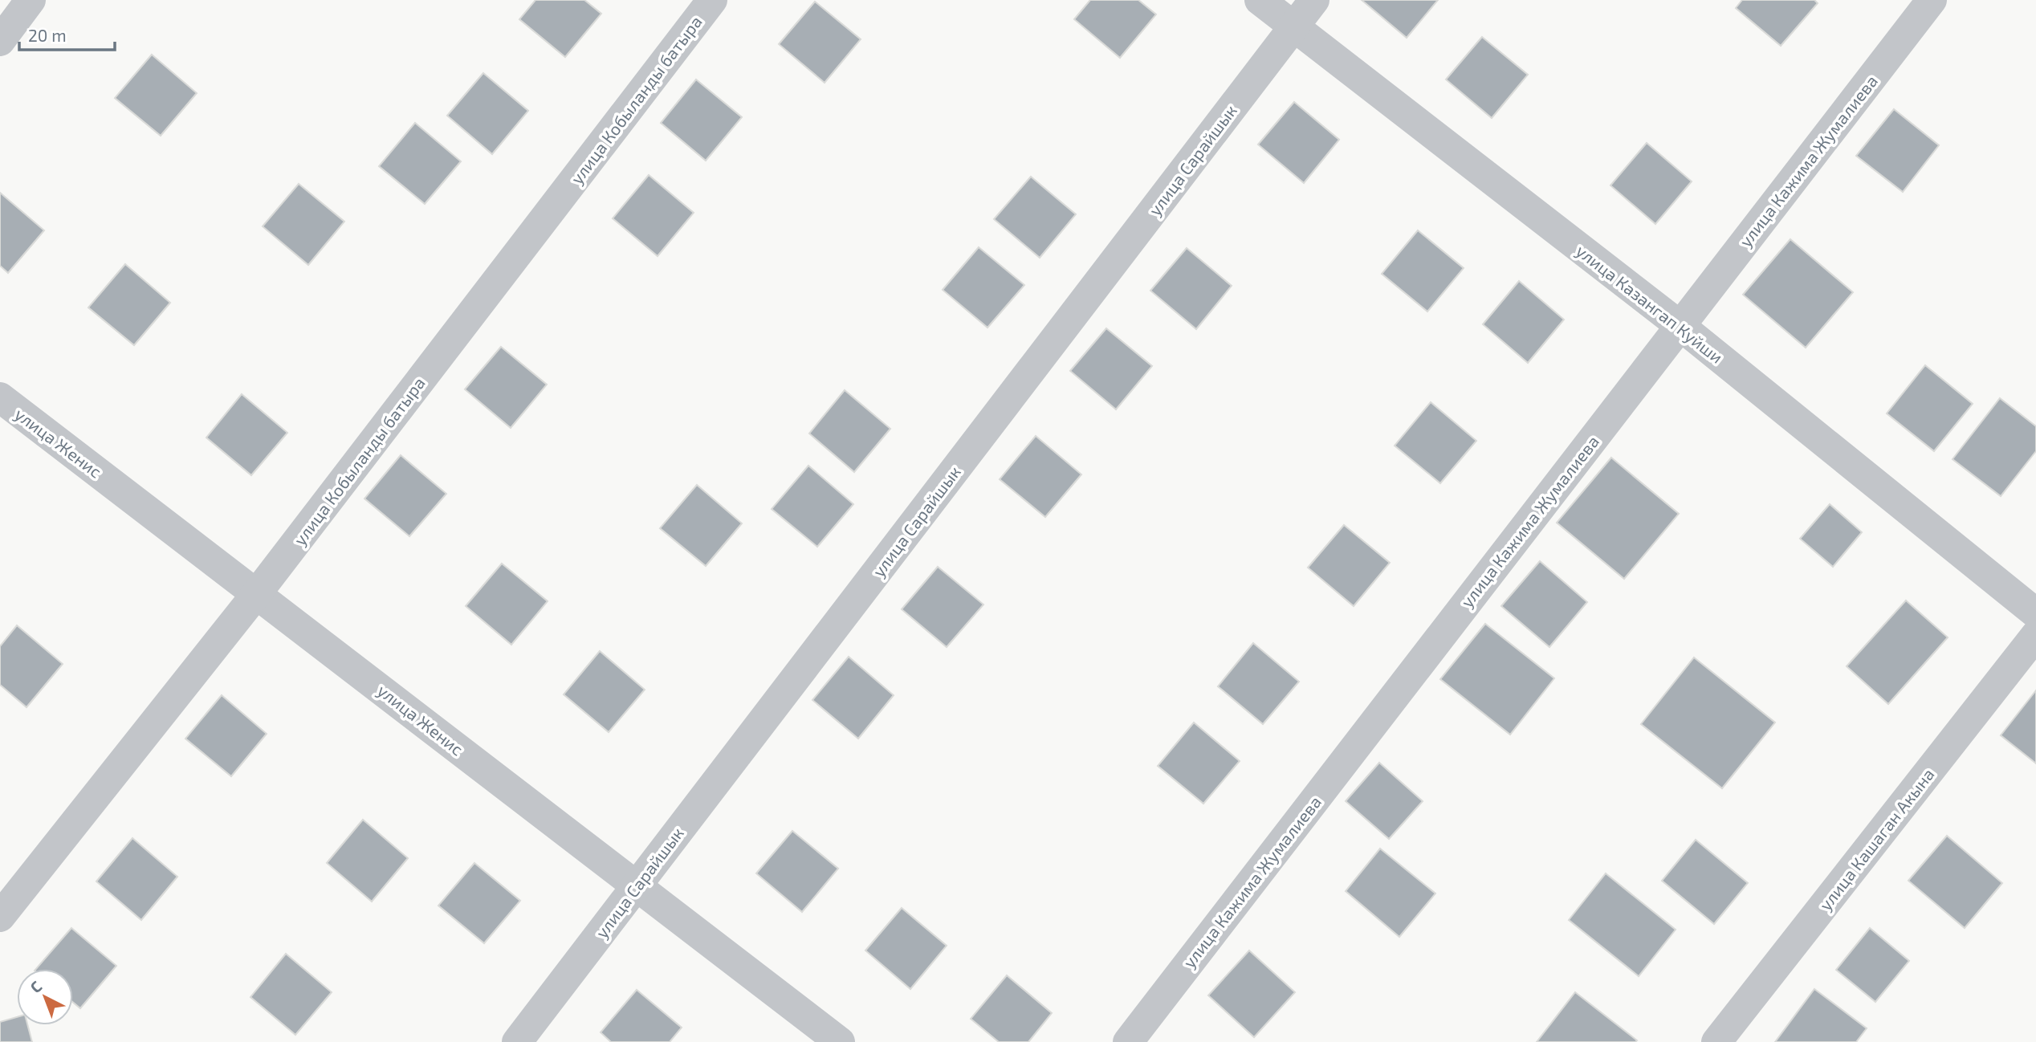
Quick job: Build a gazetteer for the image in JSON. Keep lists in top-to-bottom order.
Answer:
{
  "streets": {
    "street": [
      "улица Кобыланды батыра",
      "улица Сарайшык",
      "улица Кажима Жумалиева",
      "улица Казангап Куйши",
      "улица Женис",
      "улица Кашаган Акына"
    ]
  },
  "crossings": [
    ["улица Кобыланды батыра", "улица Женис"],
    ["улица Сарайшык", "улица Казангап Куйши"],
    ["улица Сарайшык", "улица Женис"],
    ["улица Кажима Жумалиева", "улица Казангап Куйши"]
  ],
  "scale_bar": "20 m",
  "north": "top left"
}
